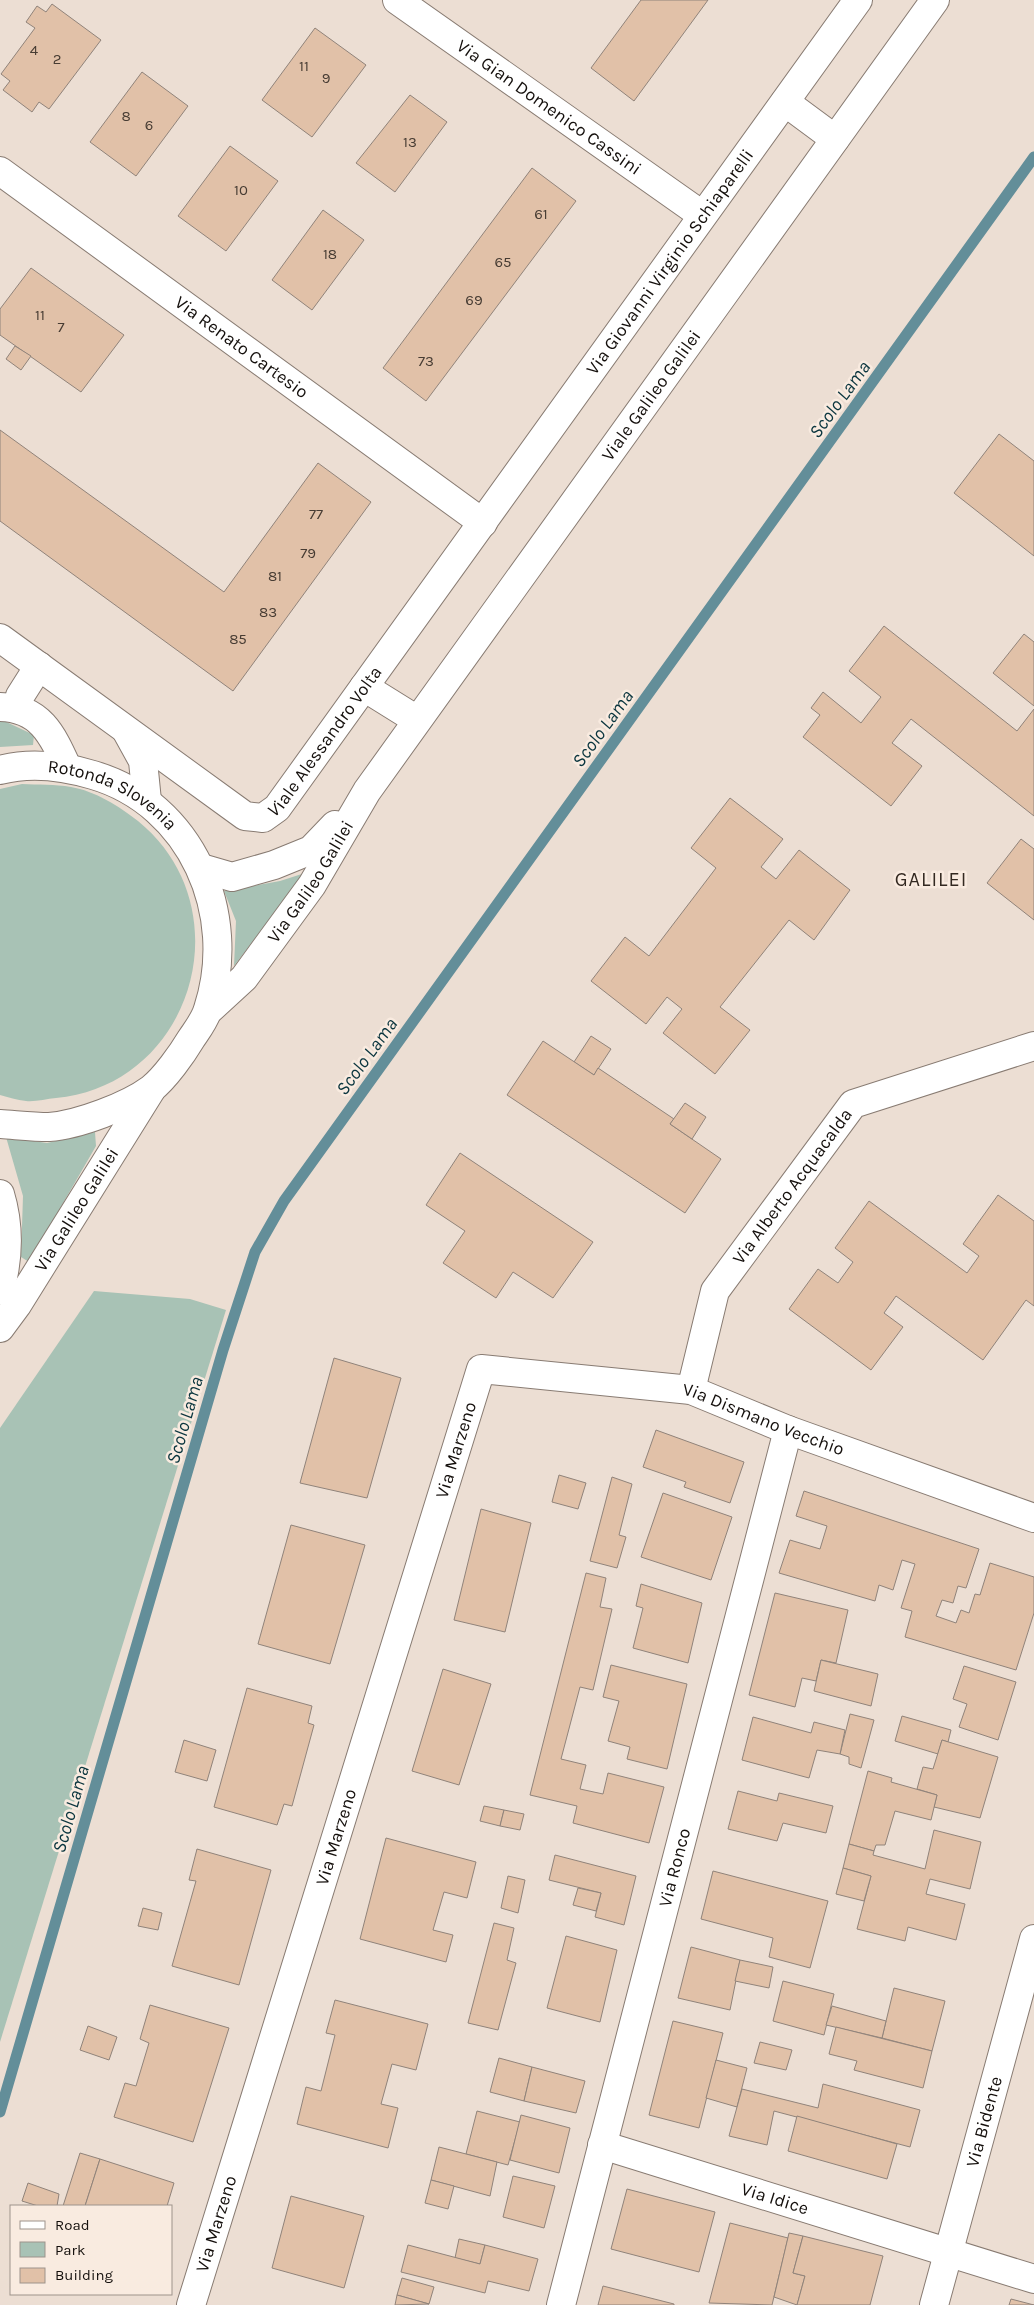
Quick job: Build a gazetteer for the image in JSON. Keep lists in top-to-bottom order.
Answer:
{
  "streets": {
    "street": [
      "Via Gian Domenico Cassini",
      "Via Giovanni Virginio Schiaparelli",
      "Via Renato Cartesio",
      "Viale Galileo Galilei",
      "Viale Alessandro Volta",
      "Rotonda Slovenia",
      "Via Galileo Galilei",
      "Via Alberto Acquacalda",
      "Via Dismano Vecchio",
      "Via Marzeno",
      "Via Ronco",
      "Via Bidente",
      "Via Idice"
    ]
  },
  "crossings": [
    ["Via Gian Domenico Cassini", "Via Giovanni Virginio Schiaparelli"],
    ["Via Giovanni Virginio Schiaparelli", "Via Renato Cartesio"],
    ["Via Giovanni Virginio Schiaparelli", "Viale Alessandro Volta"],
    ["Via Renato Cartesio", "Viale Alessandro Volta"],
    ["Viale Galileo Galilei", "Via Galileo Galilei"],
    ["Rotonda Slovenia", "Via Galileo Galilei"],
    ["Via Alberto Acquacalda", "Via Dismano Vecchio"],
    ["Via Dismano Vecchio", "Via Marzeno"],
    ["Via Dismano Vecchio", "Via Ronco"],
    ["Via Ronco", "Via Idice"],
    ["Via Bidente", "Via Idice"]
  ],
  "districts": ["GALILEI"],
  "water": ["Scolo Lama"],
  "house_numbers": [
    "4",
    "2",
    "11",
    "9",
    "8",
    "6",
    "13",
    "10",
    "61",
    "18",
    "65",
    "69",
    "11",
    "7",
    "73",
    "77",
    "79",
    "81",
    "83",
    "85"
  ],
  "legend": ["Road", "Park", "Building"]
}
